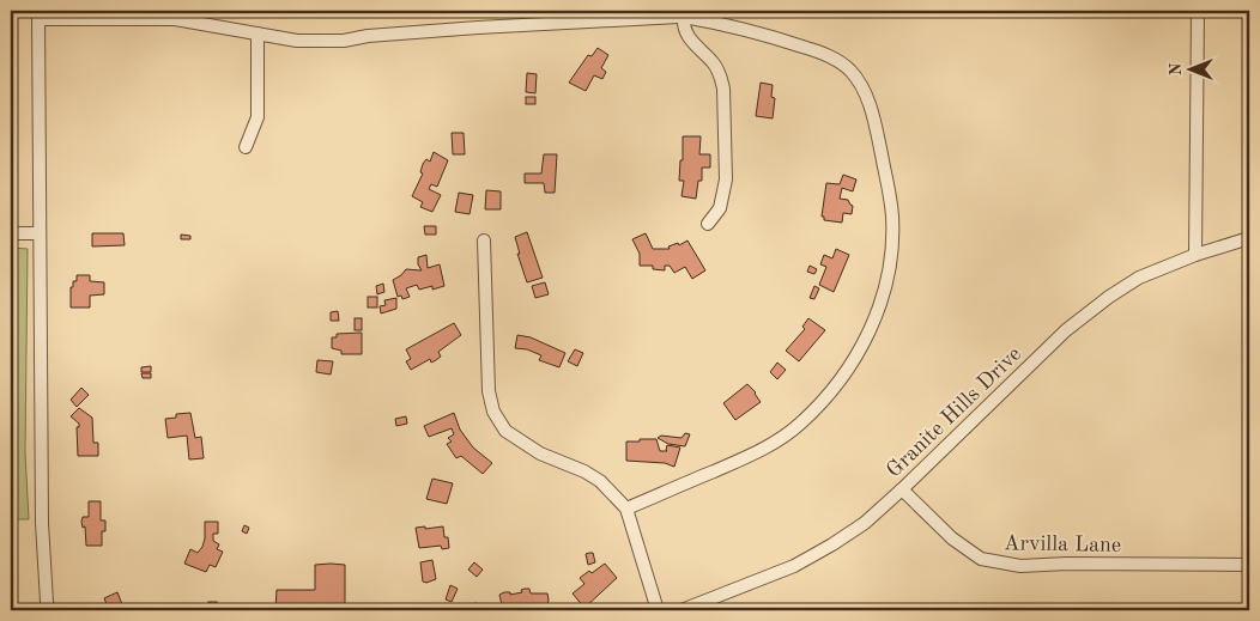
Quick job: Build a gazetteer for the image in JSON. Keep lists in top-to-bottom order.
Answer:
{
  "streets": {
    "street": ["Granite Hills Drive", "Arvilla Lane"]
  },
  "crossings": [
    ["Granite Hills Drive", "Arvilla Lane"]
  ],
  "north": "left"
}
